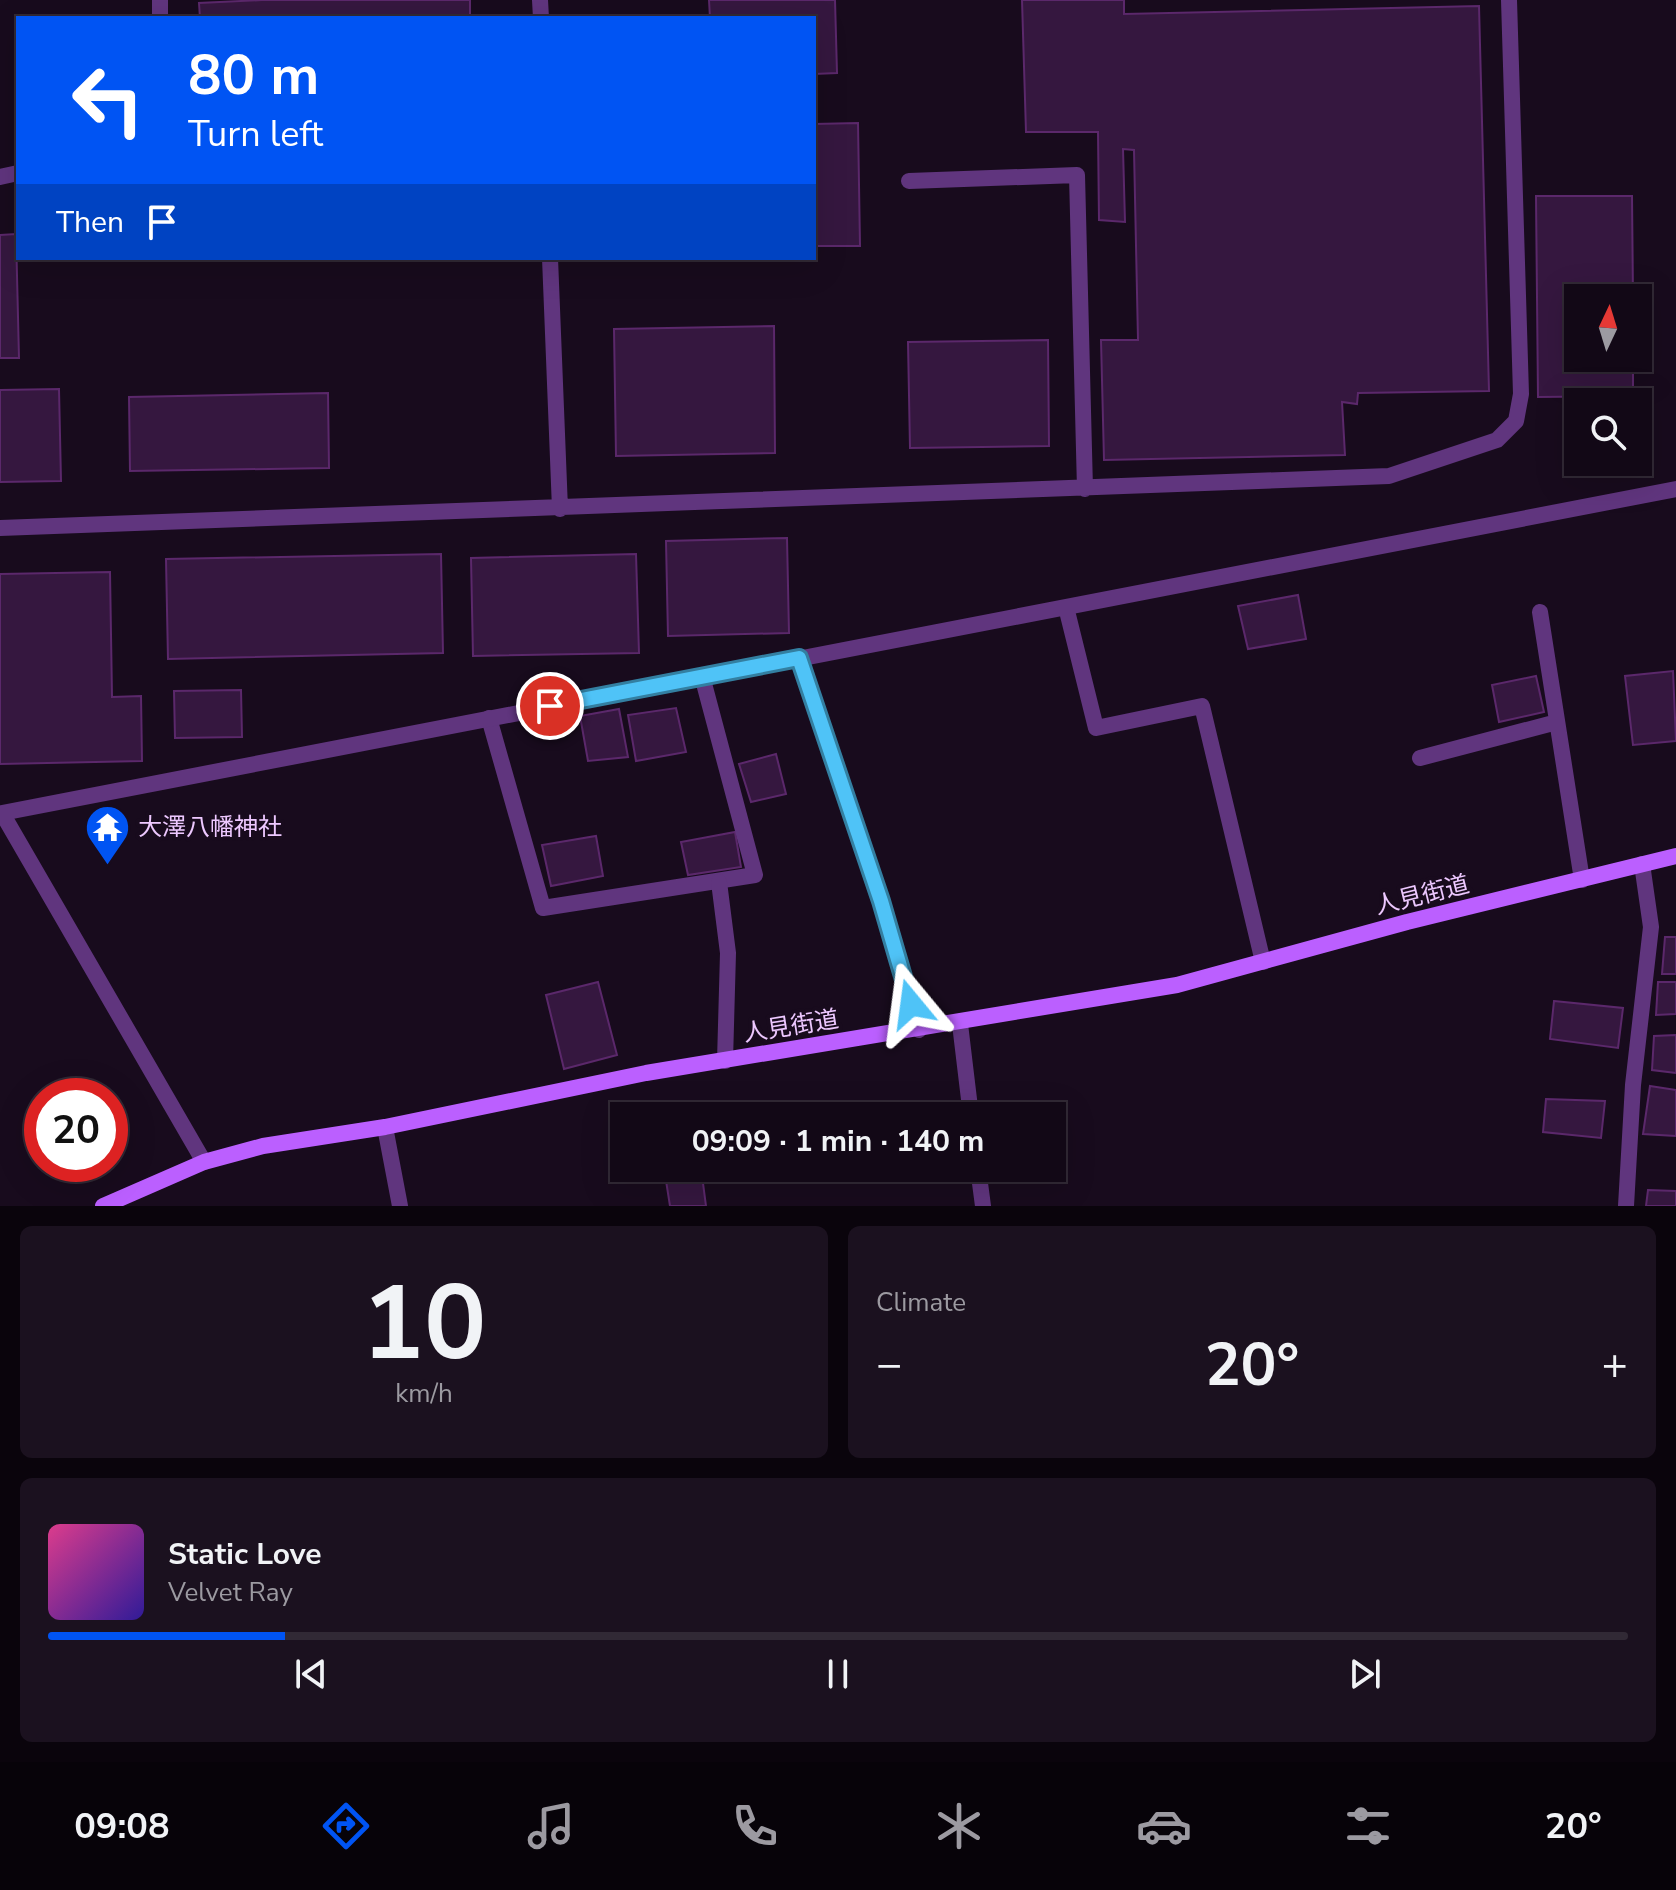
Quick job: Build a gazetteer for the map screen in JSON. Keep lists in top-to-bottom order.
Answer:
{
  "streets": {
    "main road": ["人見街道"]
  },
  "places": {
    "temple": ["大澤八幡神社"]
  },
  "north": "top",
  "page": {
    "turn": ["80 m", "Turn left"],
    "then": "Then",
    "limit": "20",
    "trip": "09:09 · 1 min · 140 m",
    "tile": [
      ["10", "km/h"],
      "Climate"
    ],
    "heat": ["−", "20°", "+"],
    "song": ["Static Love", "Velvet Ray"],
    "tabs": ["09:08", "20°"]
  }
}
